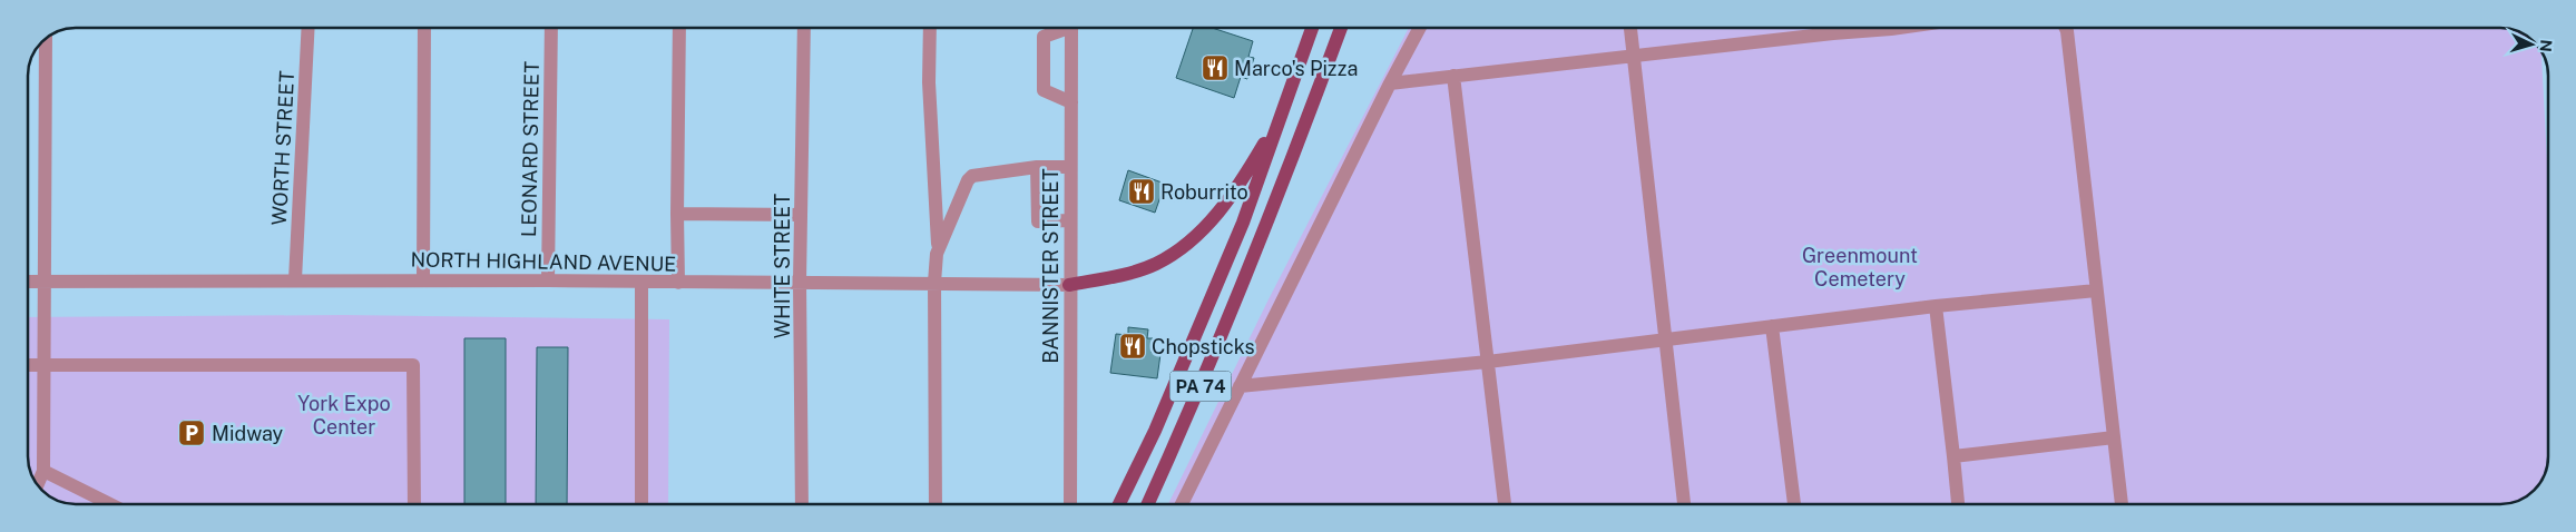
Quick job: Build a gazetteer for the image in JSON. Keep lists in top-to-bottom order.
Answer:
{
  "streets": {
    "main road": ["PA 74"],
    "street": [
      "WORTH STREET",
      "LEONARD STREET",
      "NORTH HIGHLAND AVENUE",
      "WHITE STREET",
      "BANNISTER STREET"
    ]
  },
  "crossings": [
    ["WORTH STREET", "NORTH HIGHLAND AVENUE"],
    ["LEONARD STREET", "NORTH HIGHLAND AVENUE"],
    ["NORTH HIGHLAND AVENUE", "WHITE STREET"],
    ["NORTH HIGHLAND AVENUE", "BANNISTER STREET"]
  ],
  "parks": ["Greenmount Cemetery", "York Expo Center"],
  "places": {
    "restaurant": ["Marco's Pizza", "Roburrito", "Chopsticks"],
    "parking": ["Midway"]
  },
  "north": "right"
}
